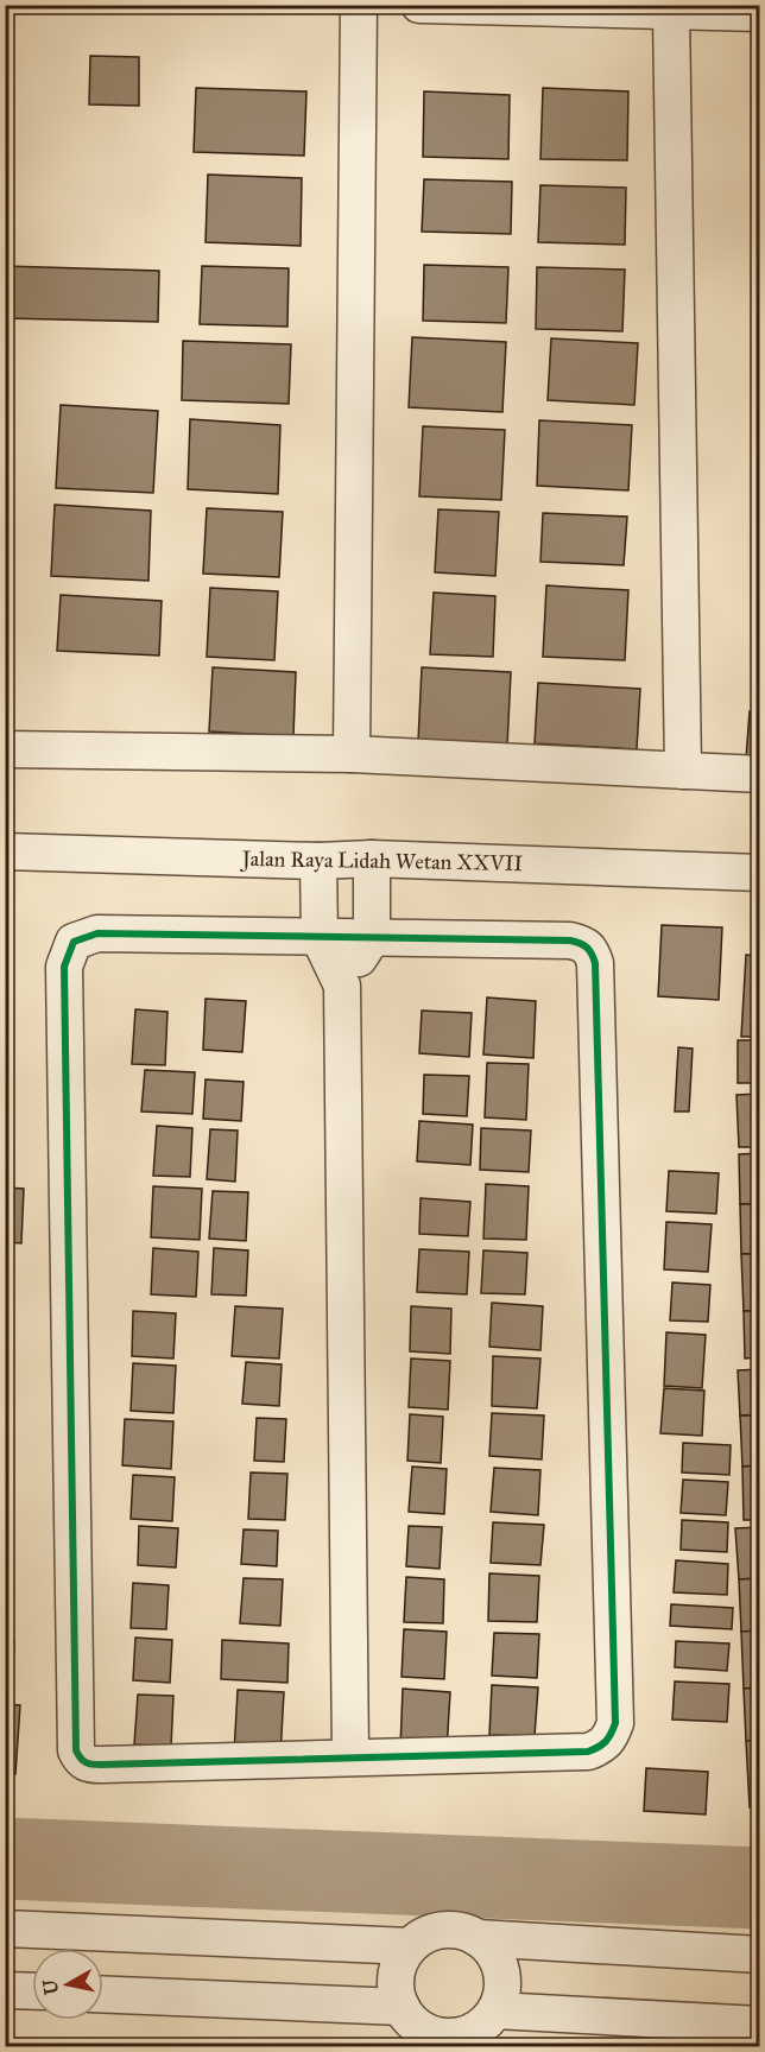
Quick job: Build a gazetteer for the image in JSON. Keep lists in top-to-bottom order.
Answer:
{
  "streets": {
    "street": ["Jalan Raya Lidah Wetan XXVII"]
  },
  "north": "left"
}
